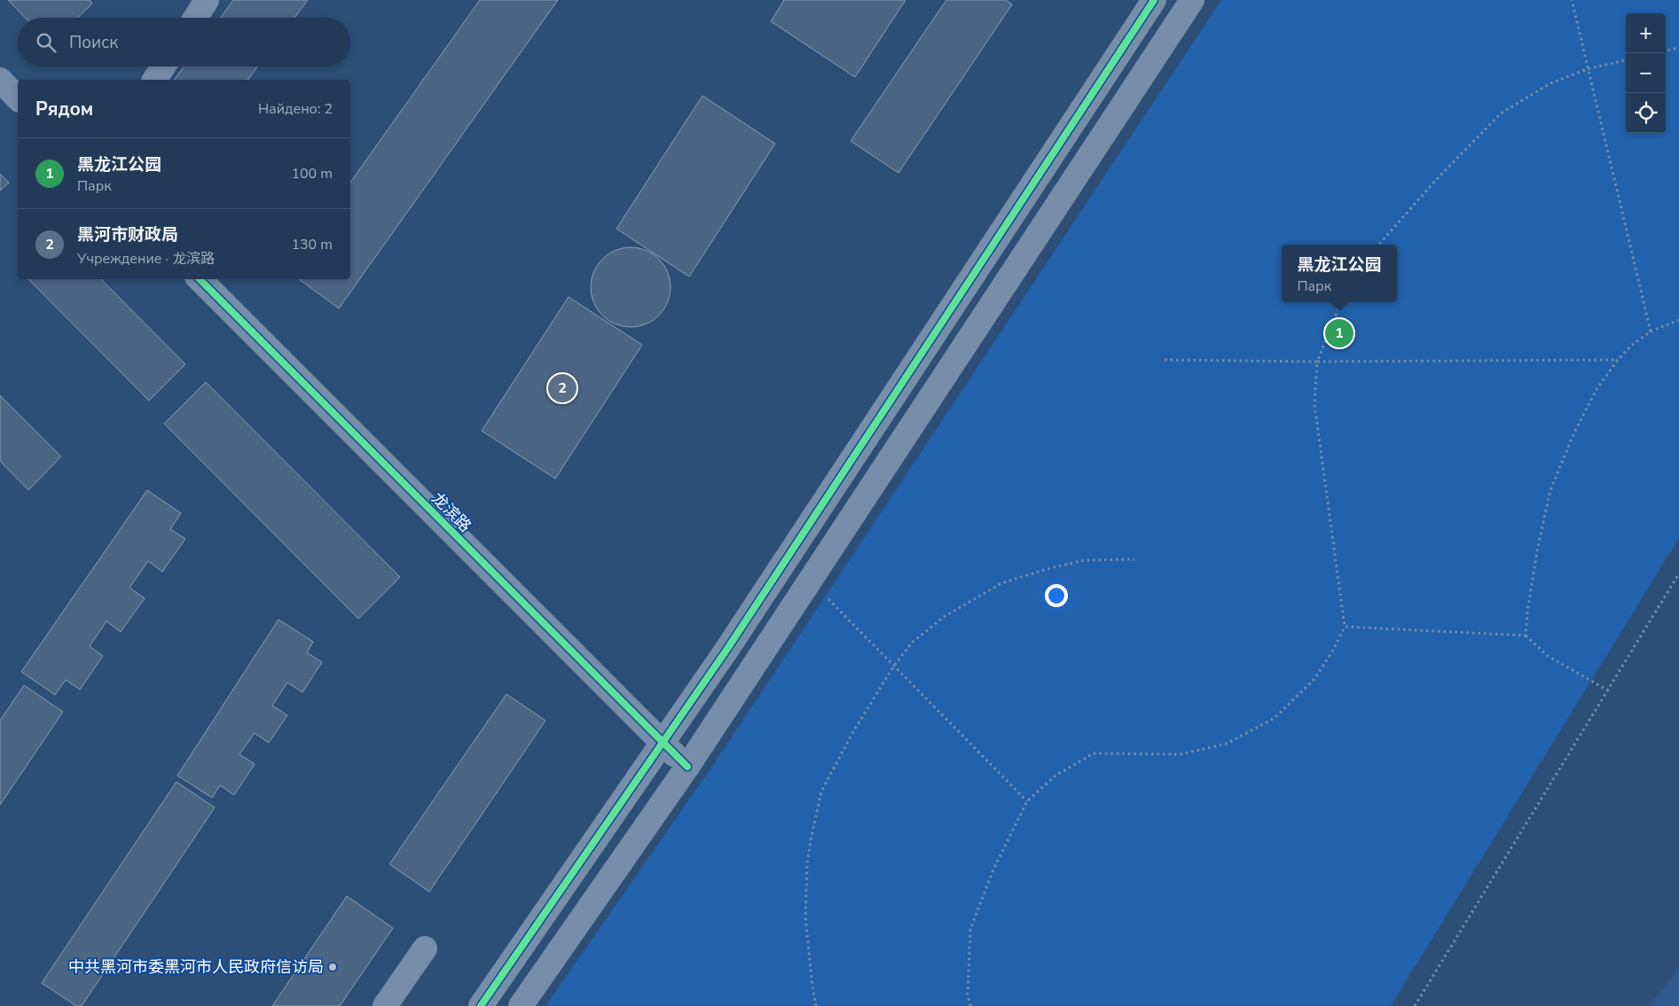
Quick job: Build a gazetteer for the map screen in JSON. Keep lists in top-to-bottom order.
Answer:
{
  "streets": {
    "street": ["龙滨路"]
  },
  "places": ["中共黑河市委黑河市人民政府信访局"],
  "page": {
    "map_buttons": ["+", "−"],
    "search": "Поиск",
    "heading": ["Рядом", "Найдено: 2"],
    "list": [
      {
        "mark": "1",
        "name": "黑龙江公园",
        "note": "Парк",
        "value": "100 m"
      },
      {
        "mark": "2",
        "name": "黑河市财政局",
        "note": "Учреждение · 龙滨路",
        "value": "130 m"
      }
    ],
    "popup": ["黑龙江公园", "Парк"],
    "pins": ["1", "2"]
  }
}
